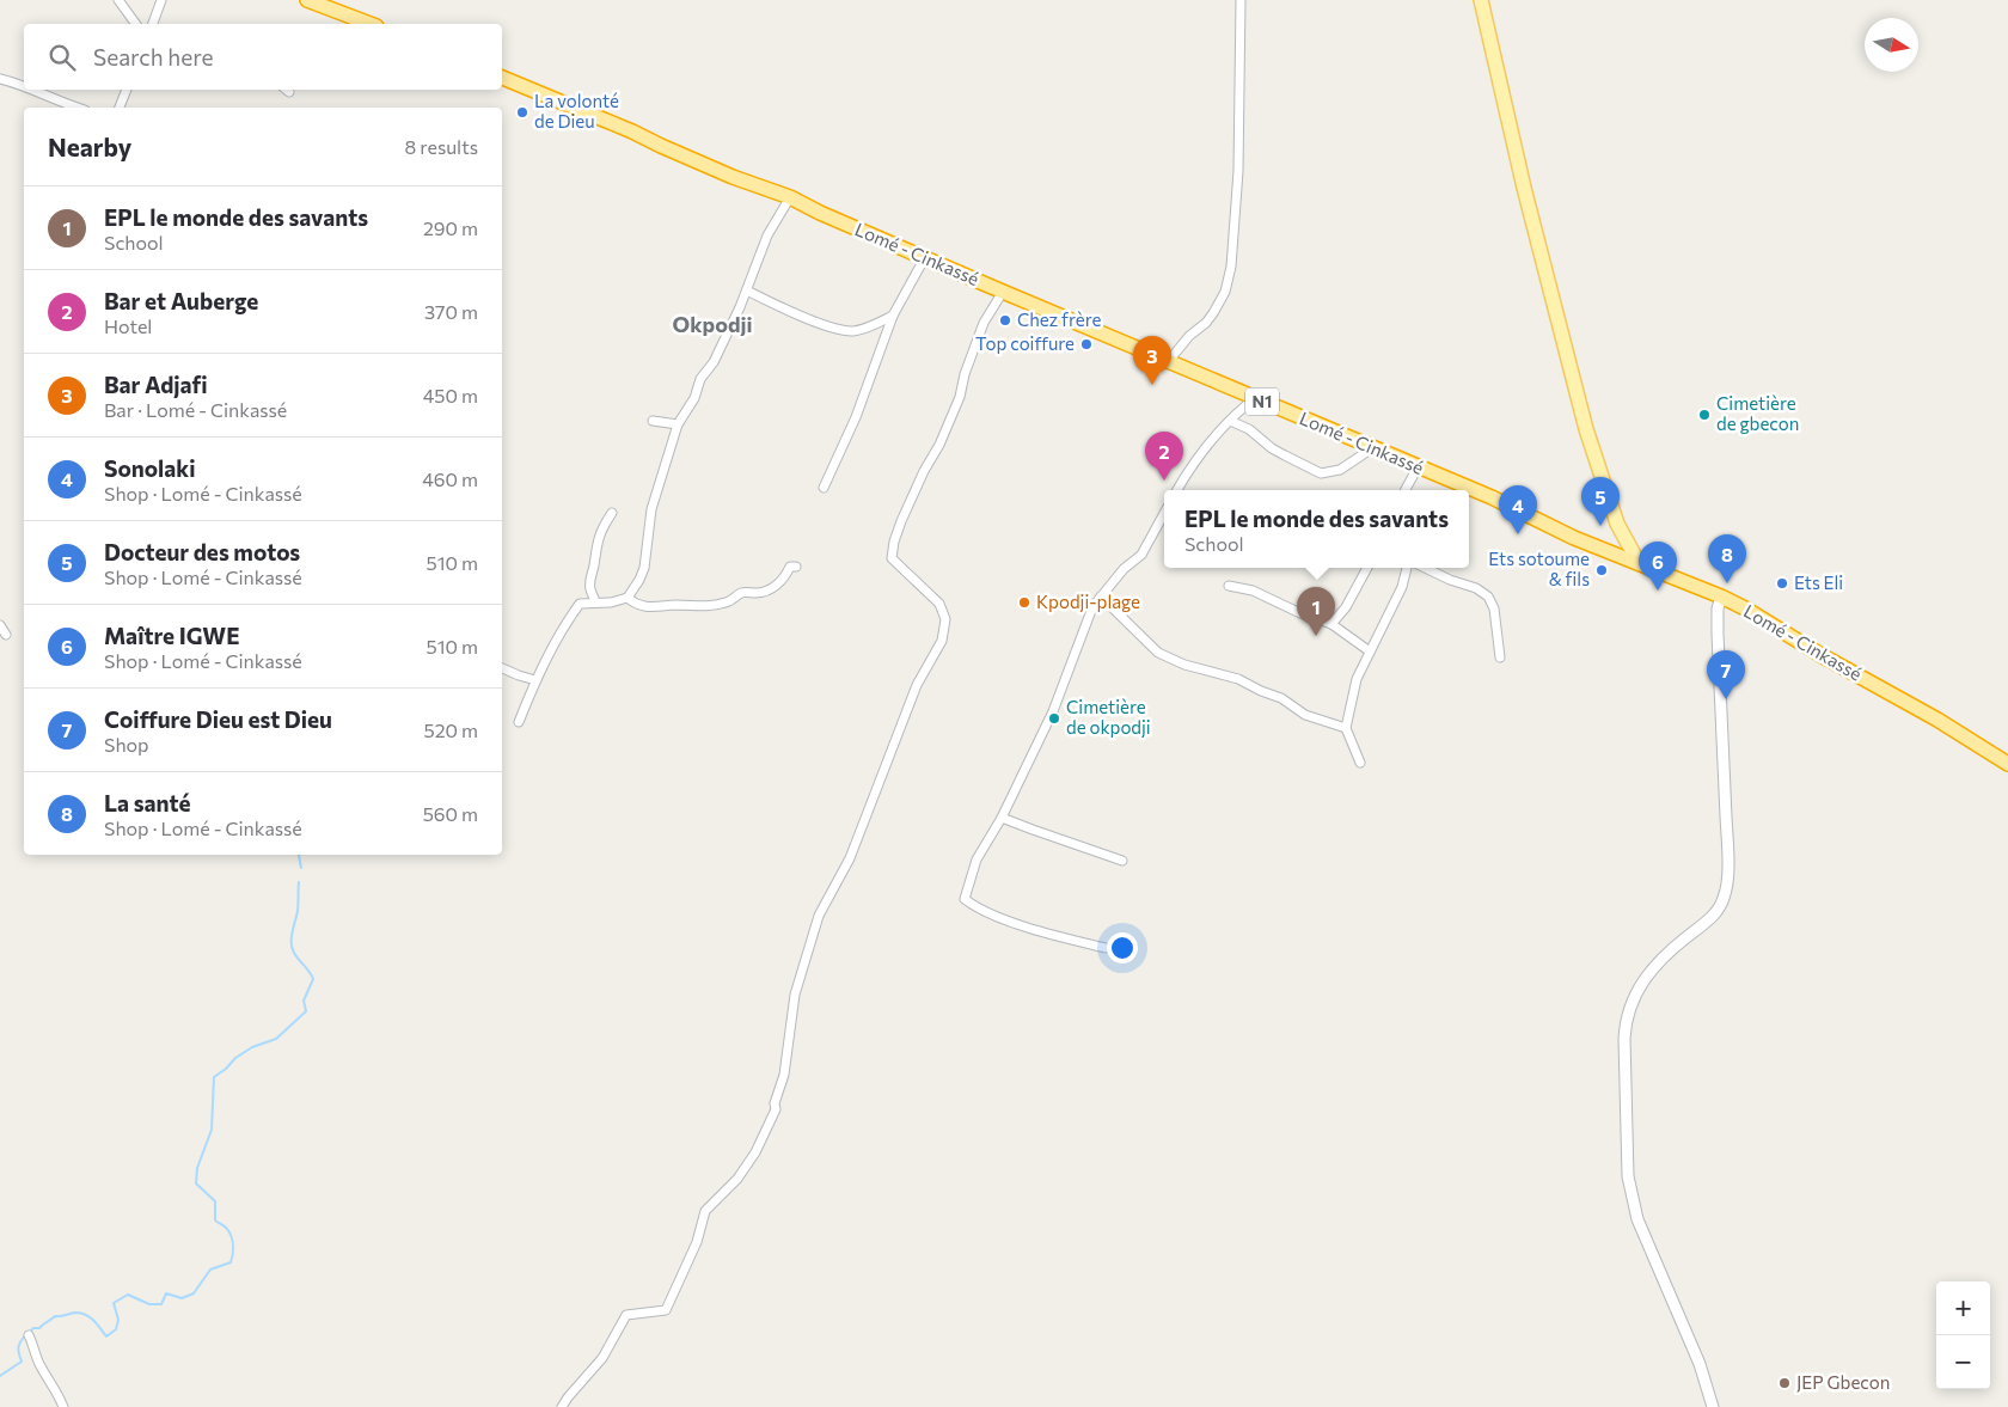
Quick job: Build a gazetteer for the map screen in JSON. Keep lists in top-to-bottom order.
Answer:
{
  "streets": {
    "highway": ["Lomé - Cinkassé", "N1"]
  },
  "districts": ["Okpodji"],
  "places": [
    "La volonté de Dieu",
    "Chez frère",
    "Top coiffure",
    "Cimetière de gbecon",
    "Ets sotoume & fils",
    "Ets Eli",
    "Kpodji-plage",
    "Cimetière de okpodji",
    "JEP Gbecon"
  ],
  "north": "right",
  "page": {
    "search": "Search here",
    "heading": ["Nearby", "8 results"],
    "list": [
      {
        "mark": "1",
        "name": "EPL le monde des savants",
        "note": "School",
        "value": "290 m"
      },
      {
        "mark": "2",
        "name": "Bar et Auberge",
        "note": "Hotel",
        "value": "370 m"
      },
      {
        "mark": "3",
        "name": "Bar Adjafi",
        "note": "Bar · Lomé - Cinkassé",
        "value": "450 m"
      },
      {
        "mark": "4",
        "name": "Sonolaki",
        "note": "Shop · Lomé - Cinkassé",
        "value": "460 m"
      },
      {
        "mark": "5",
        "name": "Docteur des motos",
        "note": "Shop · Lomé - Cinkassé",
        "value": "510 m"
      },
      {
        "mark": "6",
        "name": "Maître IGWE",
        "note": "Shop · Lomé - Cinkassé",
        "value": "510 m"
      },
      {
        "mark": "7",
        "name": "Coiffure Dieu est Dieu",
        "note": "Shop",
        "value": "520 m"
      },
      {
        "mark": "8",
        "name": "La santé",
        "note": "Shop · Lomé - Cinkassé",
        "value": "560 m"
      }
    ],
    "pins": [
      "3",
      "2",
      "5",
      "4",
      "8",
      "6",
      "1",
      "7"
    ],
    "popup": ["EPL le monde des savants", "School"],
    "map_buttons": ["+", "−"]
  }
}
